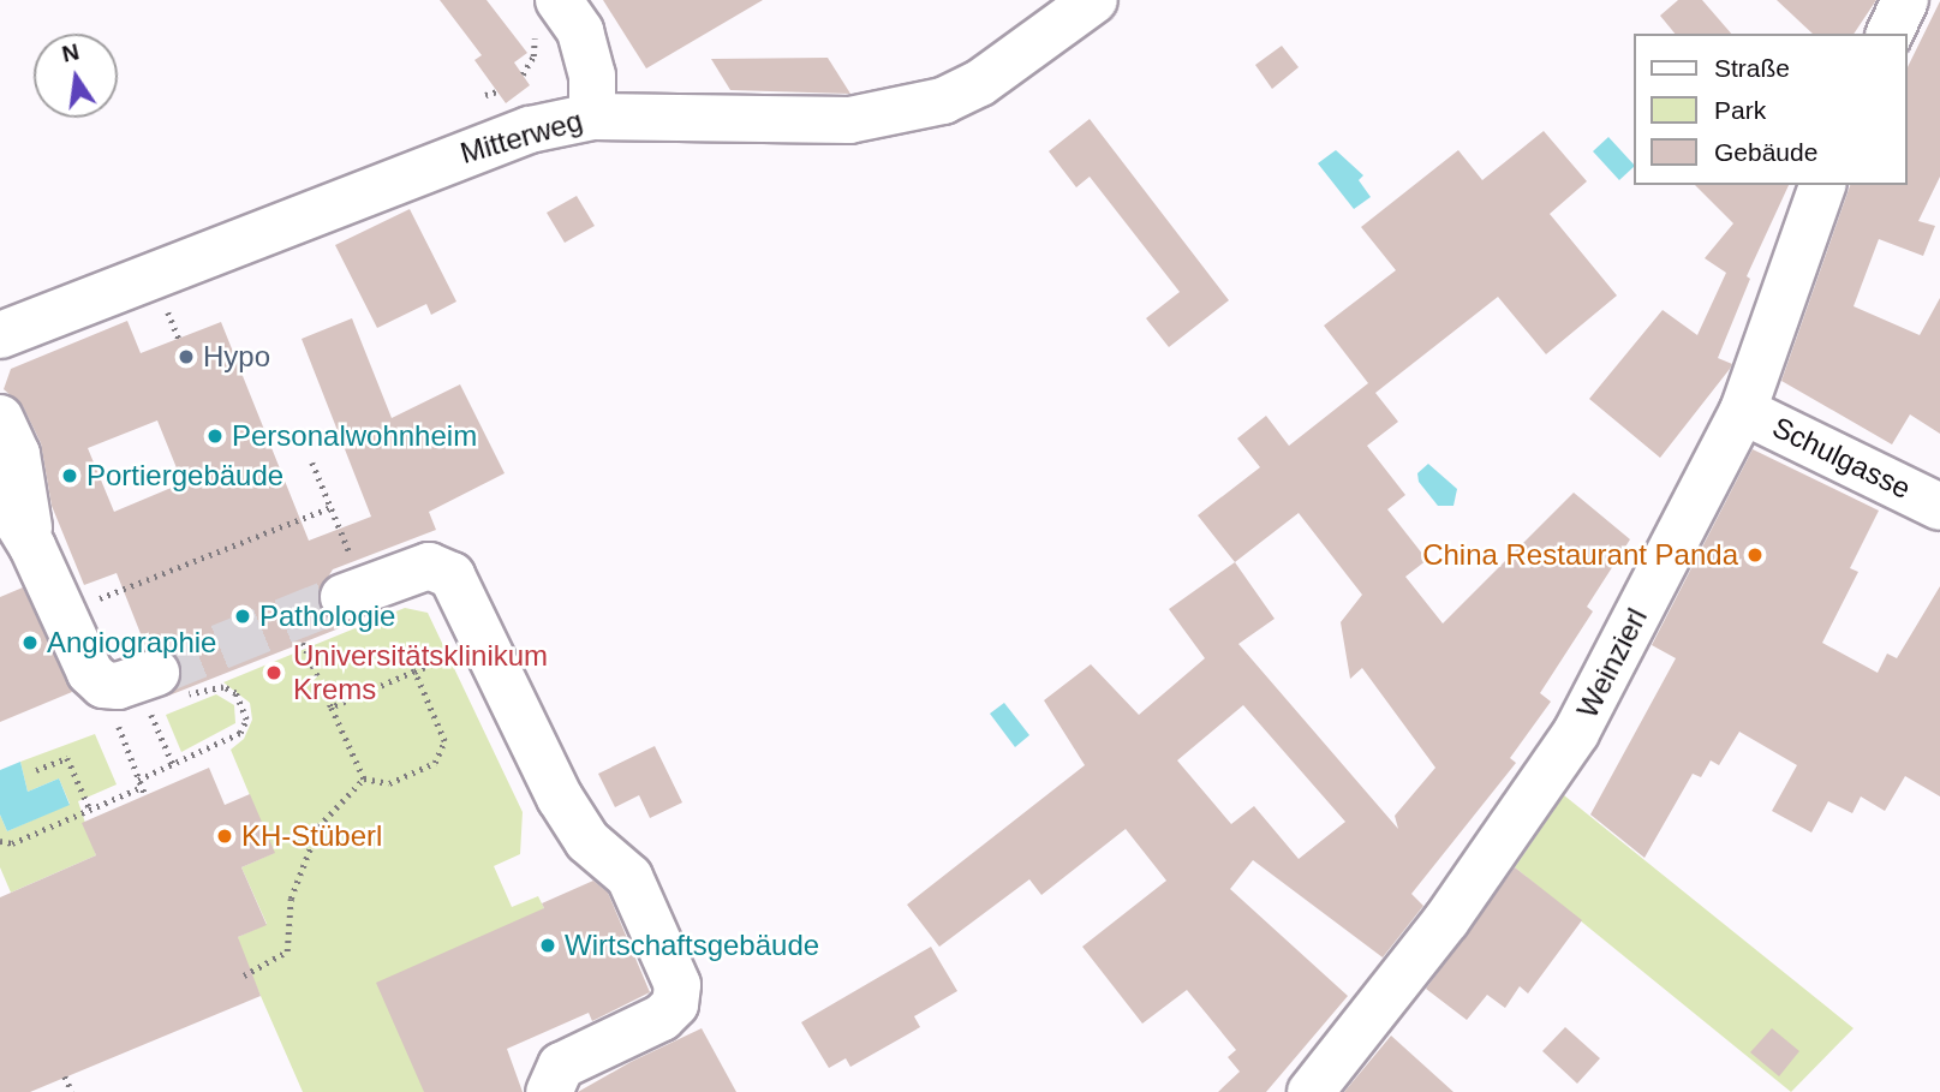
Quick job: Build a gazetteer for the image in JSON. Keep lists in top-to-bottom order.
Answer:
{
  "streets": {
    "street": ["Mitterweg", "Schulgasse", "Weinzierl"]
  },
  "crossings": [
    ["Schulgasse", "Weinzierl"]
  ],
  "places": [
    "Hypo",
    "Personalwohnheim",
    "Portiergebäude",
    "China Restaurant Panda",
    "Pathologie",
    "Angiographie",
    "Universitätsklinikum Krems",
    "KH-Stüberl",
    "Wirtschaftsgebäude"
  ],
  "legend": ["Straße", "Park", "Gebäude"],
  "north": "top"
}
